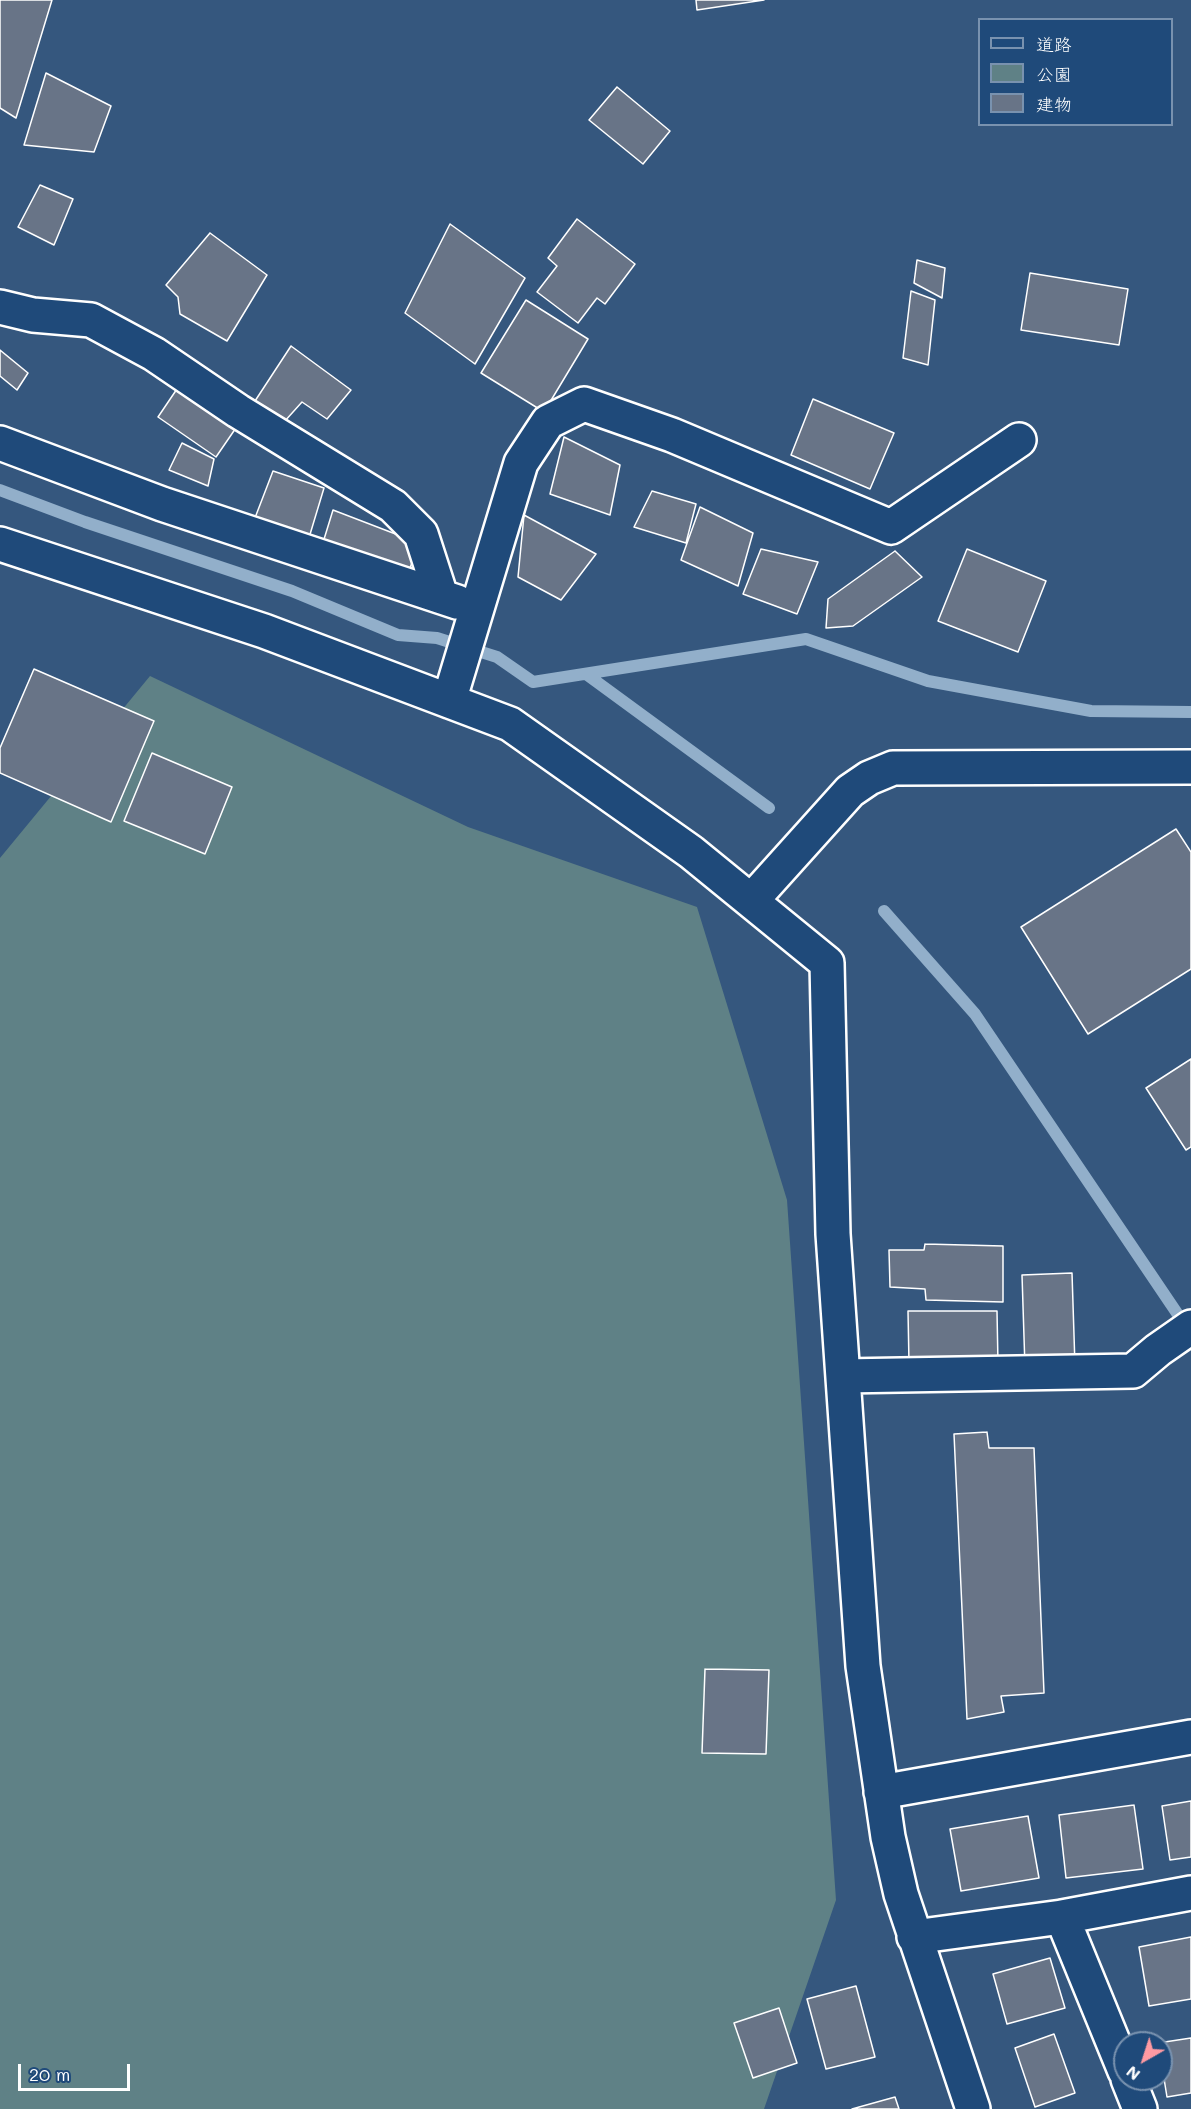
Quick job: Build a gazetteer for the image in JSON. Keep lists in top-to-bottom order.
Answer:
{
  "legend": ["道路", "公園", "建物"],
  "scale_bar": "20 m",
  "north": "bottom left"
}
